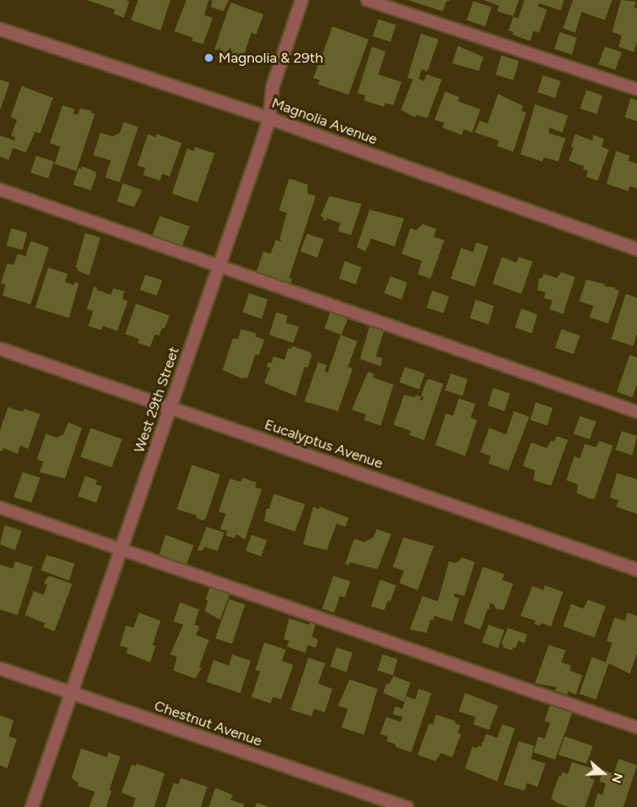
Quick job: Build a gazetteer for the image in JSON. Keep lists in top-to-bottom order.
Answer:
{
  "streets": {
    "street": [
      "Magnolia Avenue",
      "West 29th Street",
      "Eucalyptus Avenue",
      "Chestnut Avenue"
    ]
  },
  "crossings": [
    ["Magnolia Avenue", "West 29th Street"],
    ["West 29th Street", "Eucalyptus Avenue"],
    ["West 29th Street", "Chestnut Avenue"]
  ],
  "places": ["Magnolia & 29th"],
  "north": "right"
}
